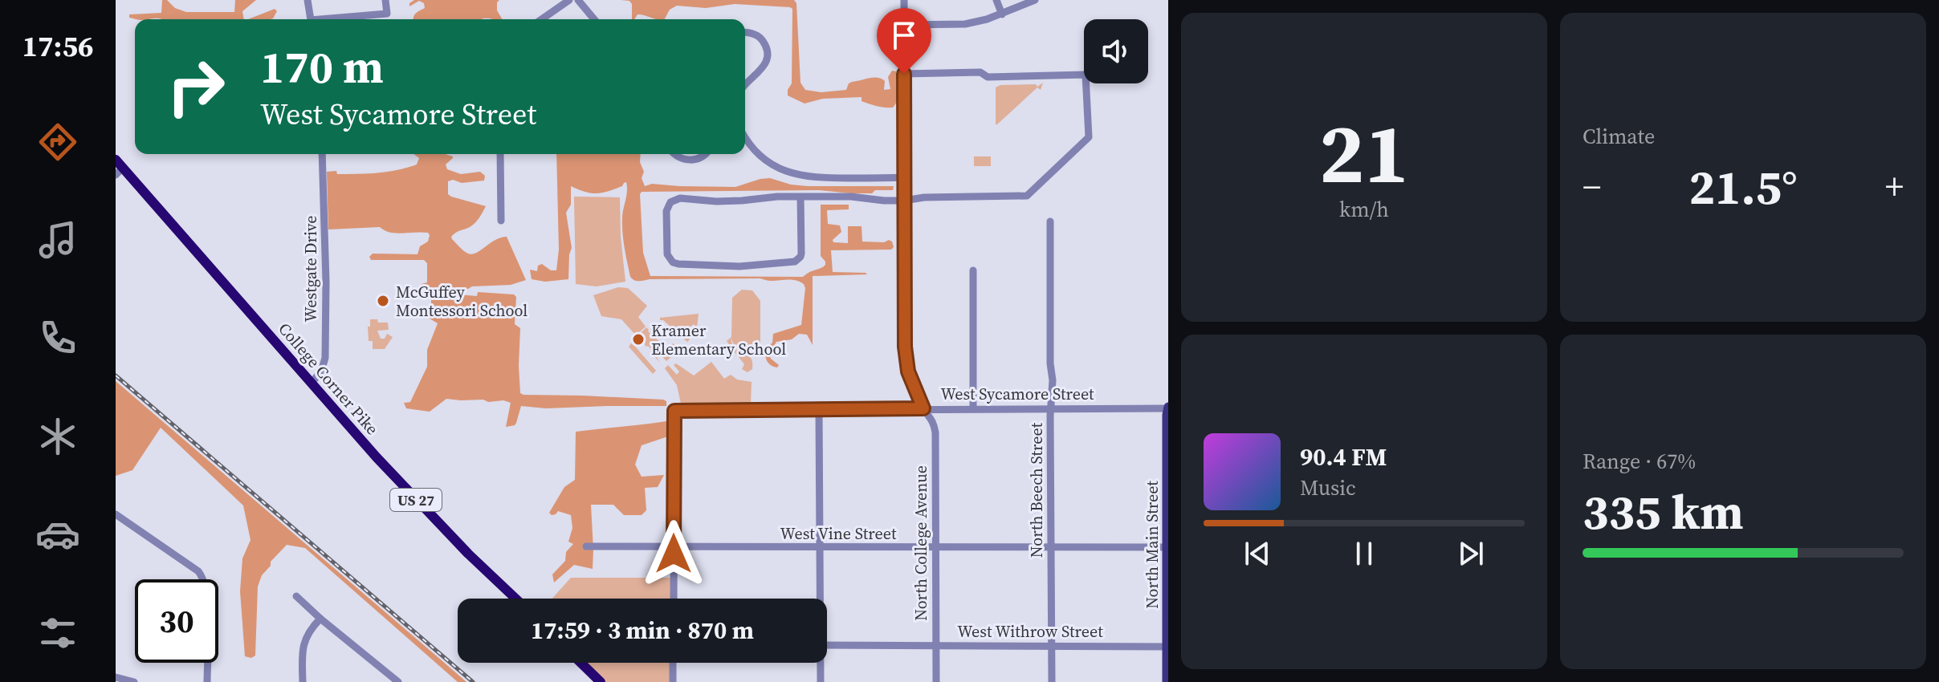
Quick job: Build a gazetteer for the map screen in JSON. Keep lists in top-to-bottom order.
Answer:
{
  "streets": {
    "highway": ["College Corner Pike", "US 27"],
    "main road": ["North Main Street"],
    "street": [
      "Westgate Drive",
      "West Sycamore Street",
      "North Beech Street",
      "West Vine Street",
      "North College Avenue",
      "West Withrow Street"
    ]
  },
  "crossings": [
    ["Westgate Drive", "College Corner Pike"],
    ["West Sycamore Street", "North Beech Street"],
    ["West Sycamore Street", "West Vine Street"],
    ["West Sycamore Street", "North College Avenue"],
    ["West Sycamore Street", "North Main Street"],
    ["North Beech Street", "West Vine Street"],
    ["North Beech Street", "West Withrow Street"],
    ["West Vine Street", "North College Avenue"],
    ["West Vine Street", "North Main Street"],
    ["North College Avenue", "West Withrow Street"],
    ["North Main Street", "West Withrow Street"]
  ],
  "places": ["McGuffey Montessori School", "Kramer Elementary School"],
  "page": {
    "tabs": "17:56",
    "tile": [
      ["21", "km/h"],
      "Climate",
      ["Range · 67%", "335 km"]
    ],
    "turn": ["170 m", "West Sycamore Street"],
    "heat": ["−", "21.5°", "+"],
    "song": ["90.4 FM", "Music"],
    "limit": "30",
    "trip": "17:59 · 3 min · 870 m"
  }
}
